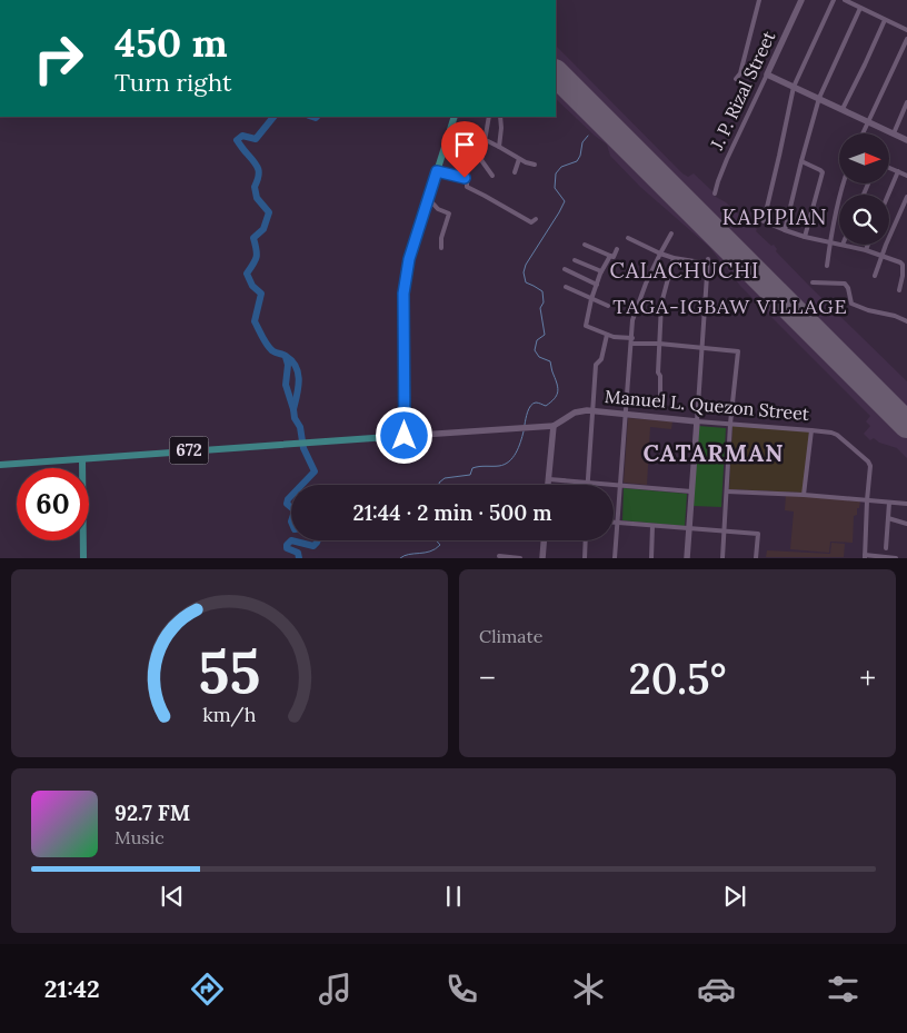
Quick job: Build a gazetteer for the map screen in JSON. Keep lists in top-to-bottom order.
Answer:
{
  "streets": {
    "main road": ["J. P. Rizal Street", "Manuel L. Quezon Street", "672"]
  },
  "crossings": [
    ["Manuel L. Quezon Street", "672"]
  ],
  "districts": [
    "KAPIPIAN",
    "CALACHUCHI",
    "TAGA-IGBAW VILLAGE",
    "CATARMAN"
  ],
  "north": "right",
  "page": {
    "turn": ["450 m", "Turn right"],
    "limit": "60",
    "trip": "21:44 · 2 min · 500 m",
    "tile": "Climate",
    "heat": ["−", "20.5°", "+"],
    "song": ["92.7 FM", "Music"],
    "tabs": "21:42",
    "gauge": ["55", "km/h"]
  }
}
